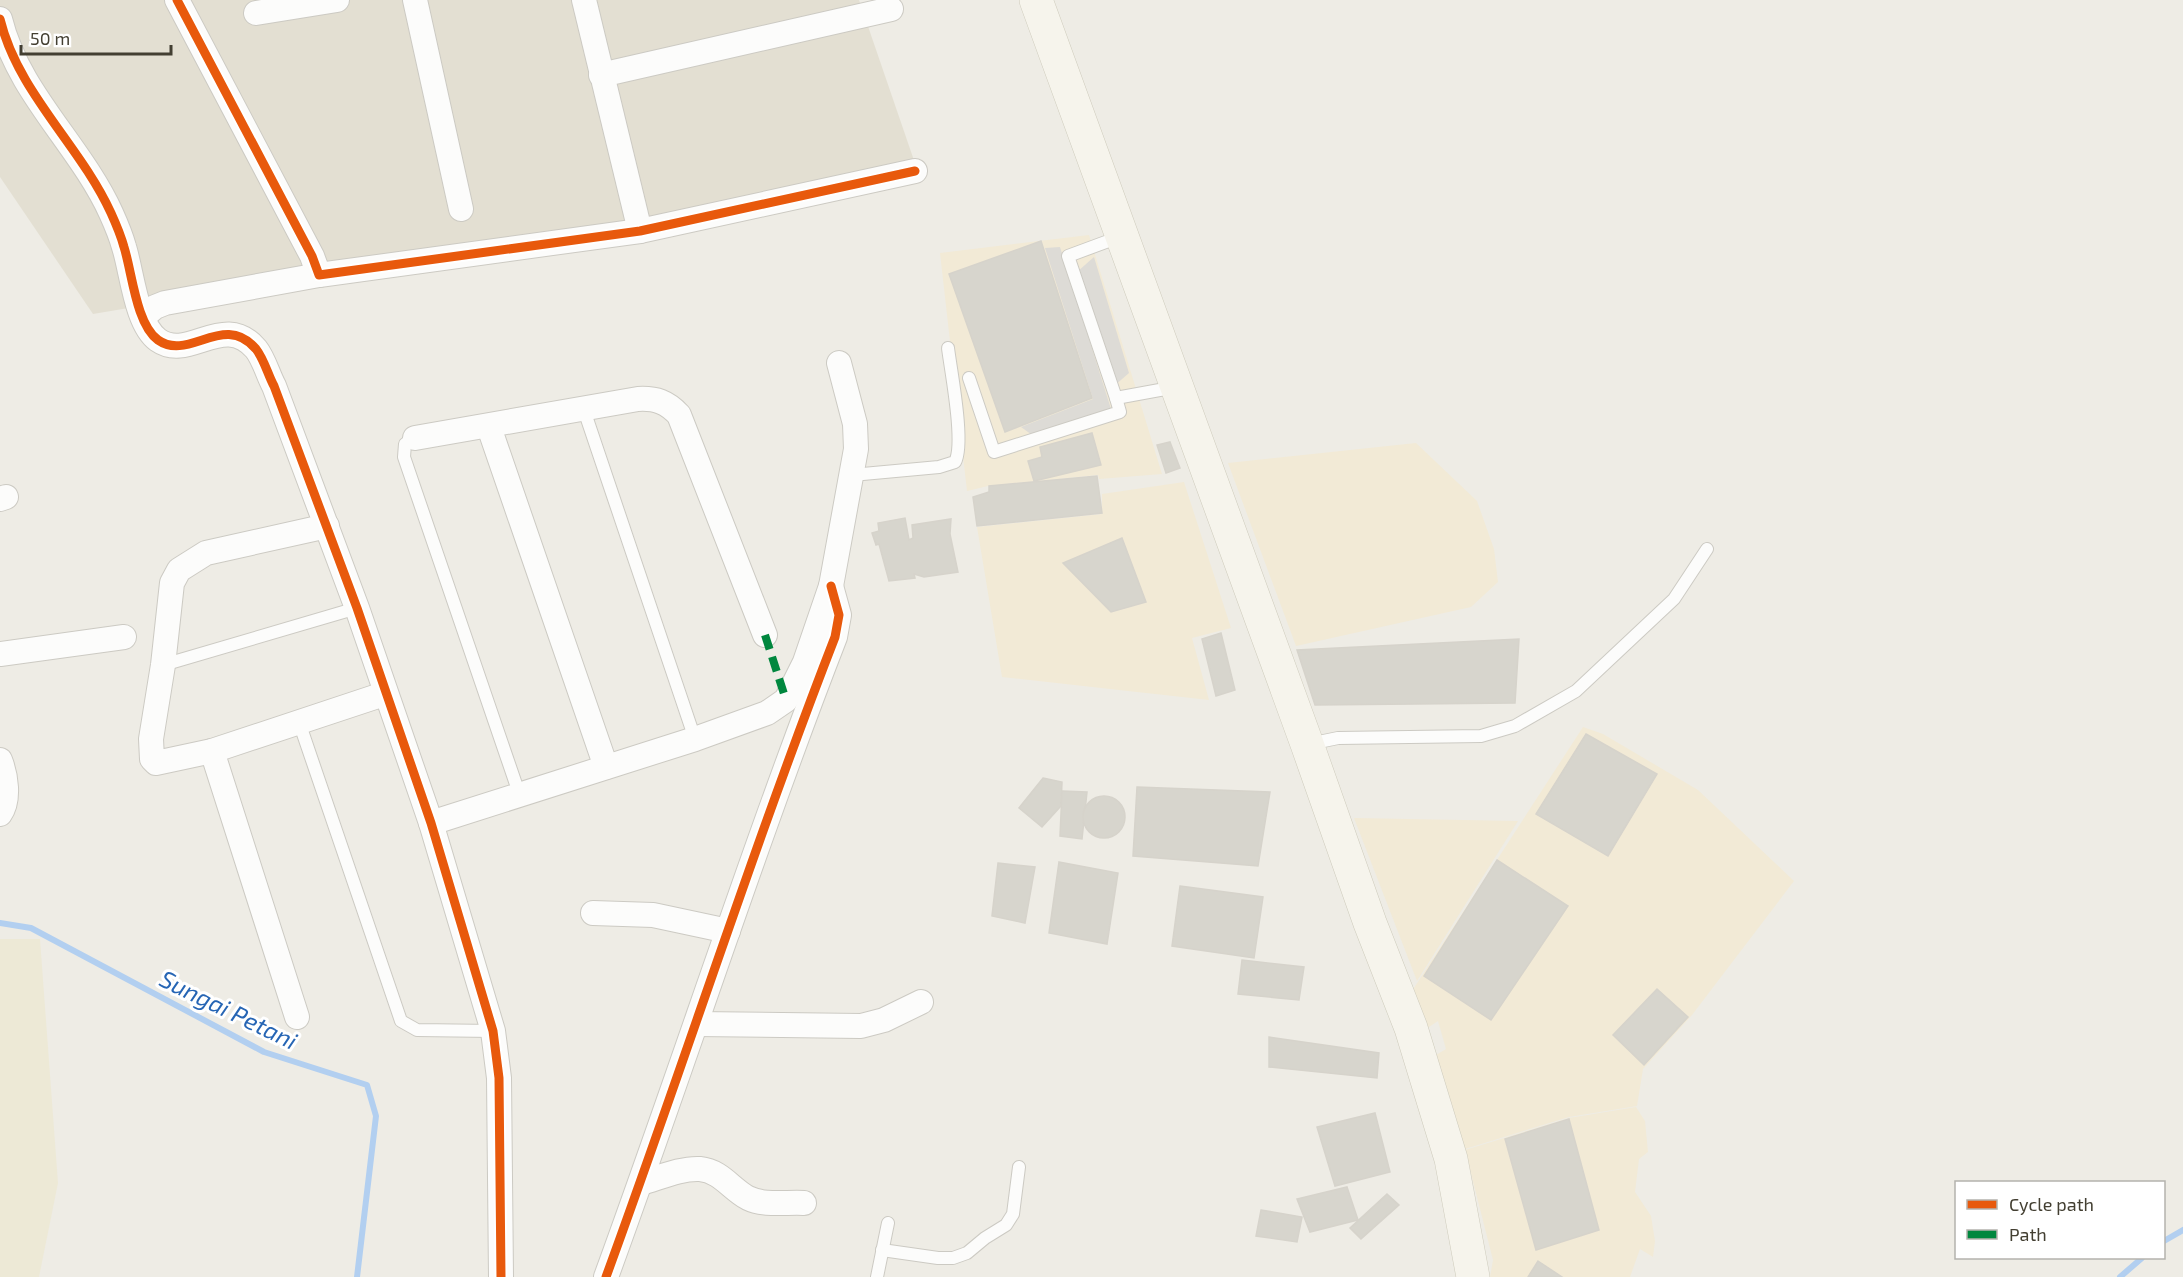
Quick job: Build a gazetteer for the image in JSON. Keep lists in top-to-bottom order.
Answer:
{
  "water": ["Sungai Petani"],
  "legend": ["Cycle path", "Path"],
  "scale_bar": "50 m"
}
